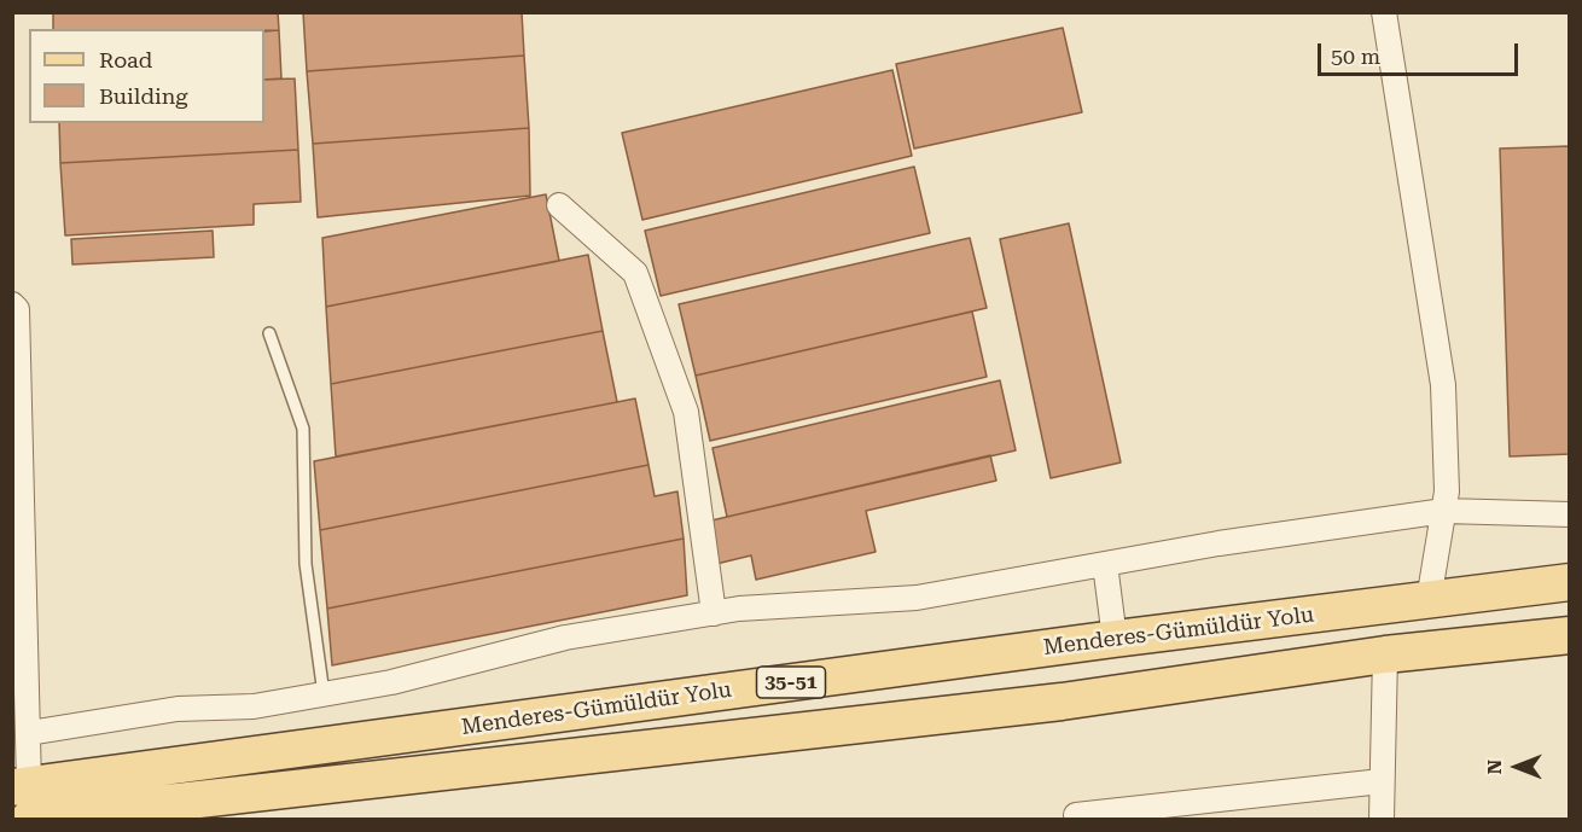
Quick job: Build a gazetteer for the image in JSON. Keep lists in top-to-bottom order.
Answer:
{
  "streets": {
    "main road": ["Menderes-Gümüldür Yolu", "35-51"]
  },
  "legend": ["Road", "Building"],
  "scale_bar": "50 m",
  "north": "left"
}
